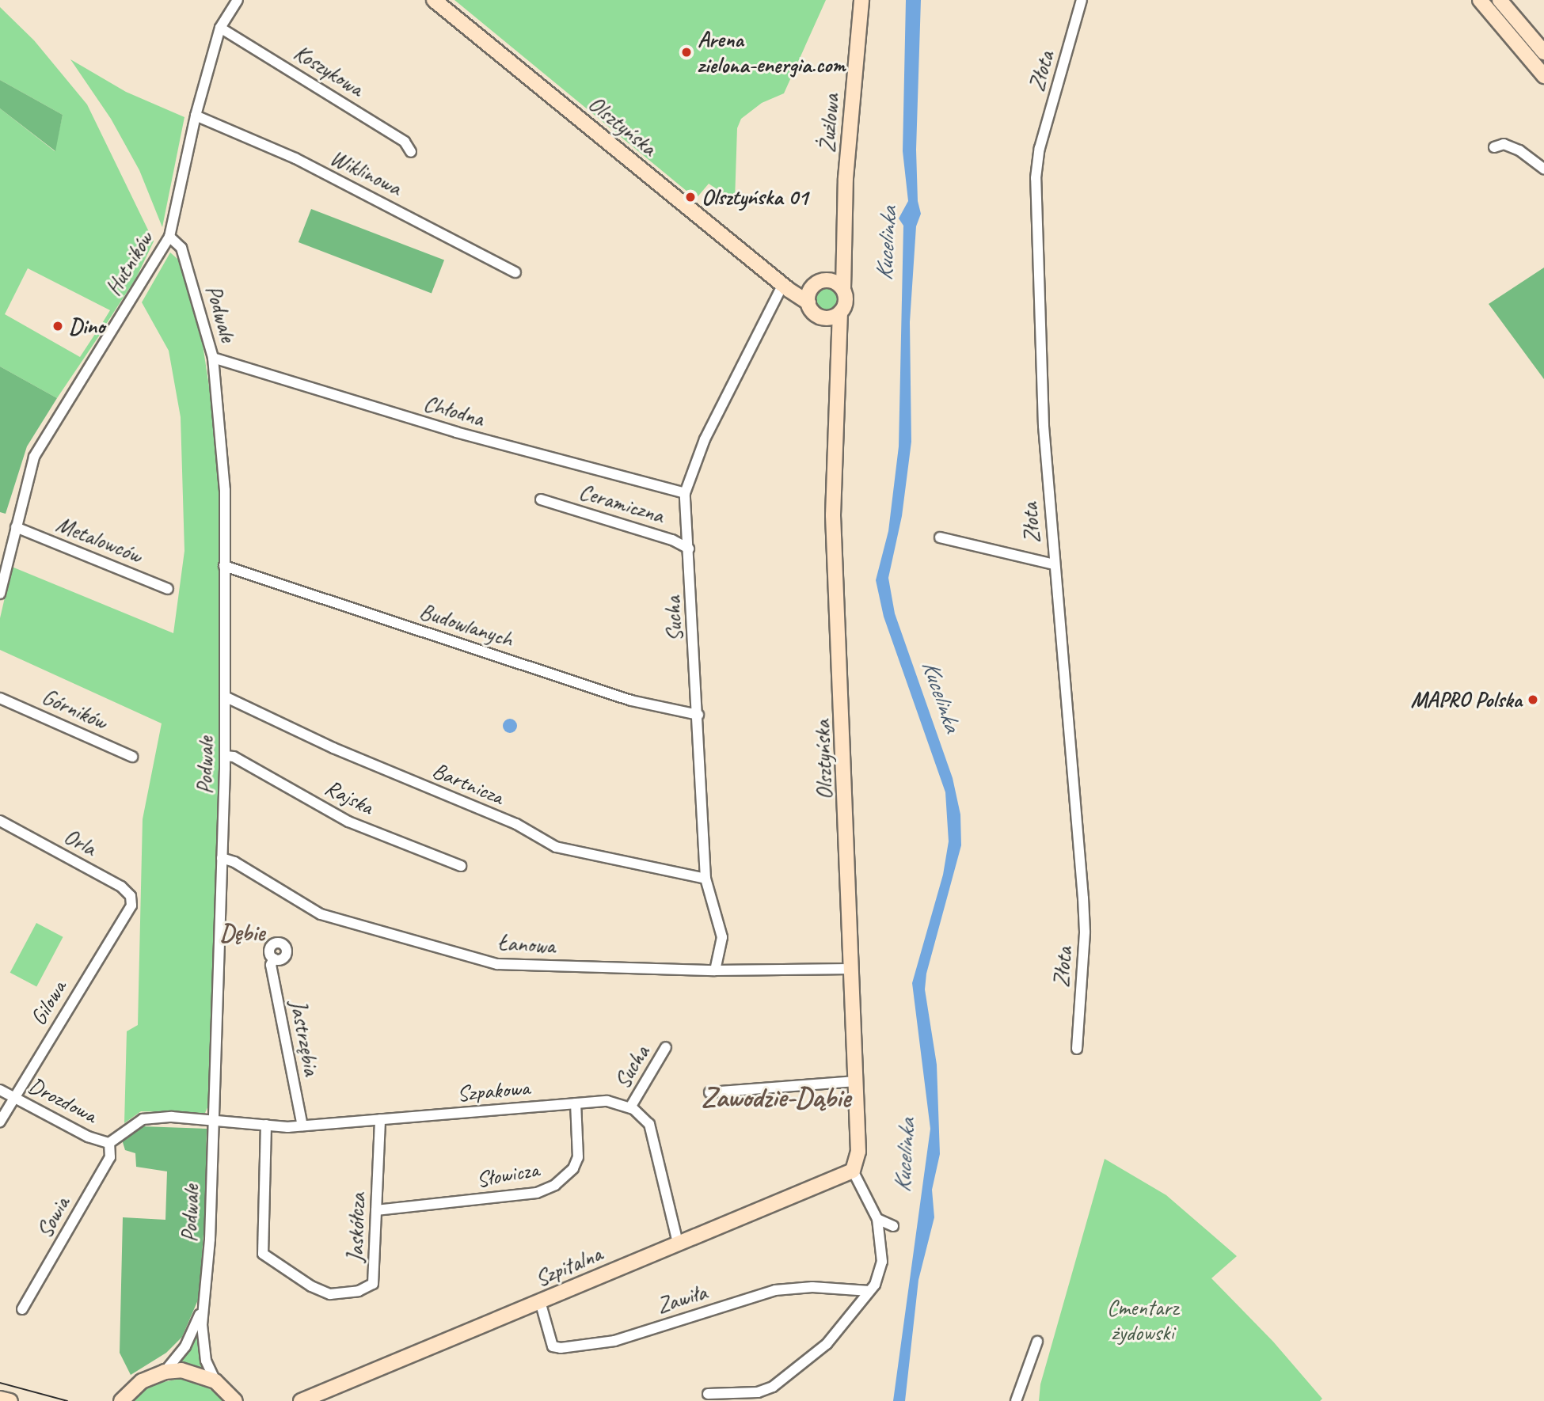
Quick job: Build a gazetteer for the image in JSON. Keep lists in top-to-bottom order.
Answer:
{
  "streets": {
    "street": [
      "Koszykowa",
      "Złota",
      "Żużlowa",
      "Olsztyńska",
      "Wiklinowa",
      "Hutników",
      "Podwale",
      "Chłodna",
      "Ceramiczna",
      "Metalowców",
      "Sucha",
      "Budowlanych",
      "Górników",
      "Bartnicza",
      "Rajska",
      "Orla",
      "Łanowa",
      "Gilowa",
      "Jastrzębia",
      "Szpakowa",
      "Drozdowa",
      "Słowicza",
      "Sowia",
      "Jaskółcza",
      "Szpitalna",
      "Zawiła"
    ]
  },
  "crossings": [
    ["Koszykowa", "Hutników"],
    ["Żużlowa", "Olsztyńska"],
    ["Olsztyńska", "Sucha"],
    ["Olsztyńska", "Łanowa"],
    ["Olsztyńska", "Szpitalna"],
    ["Wiklinowa", "Hutników"],
    ["Hutników", "Podwale"],
    ["Hutników", "Metalowców"],
    ["Podwale", "Chłodna"],
    ["Podwale", "Budowlanych"],
    ["Podwale", "Bartnicza"],
    ["Podwale", "Rajska"],
    ["Podwale", "Łanowa"],
    ["Podwale", "Szpakowa"],
    ["Chłodna", "Sucha"],
    ["Ceramiczna", "Sucha"],
    ["Sucha", "Budowlanych"],
    ["Sucha", "Bartnicza"],
    ["Sucha", "Łanowa"],
    ["Sucha", "Szpakowa"],
    ["Orla", "Gilowa"],
    ["Gilowa", "Drozdowa"],
    ["Jastrzębia", "Szpakowa"],
    ["Szpakowa", "Drozdowa"],
    ["Szpakowa", "Słowicza"],
    ["Szpakowa", "Sowia"],
    ["Szpakowa", "Jaskółcza"],
    ["Drozdowa", "Sowia"],
    ["Słowicza", "Jaskółcza"],
    ["Szpitalna", "Zawiła"]
  ],
  "districts": ["Dębie", "Zawodzie-Dąbie"],
  "water": ["Kucelinka"],
  "parks": ["Cmentarz żydowski"],
  "places": [
    "Arena zielona-energia.com",
    "Olsztyńska 01",
    "Dino",
    "MAPRO Polska"
  ]
}
